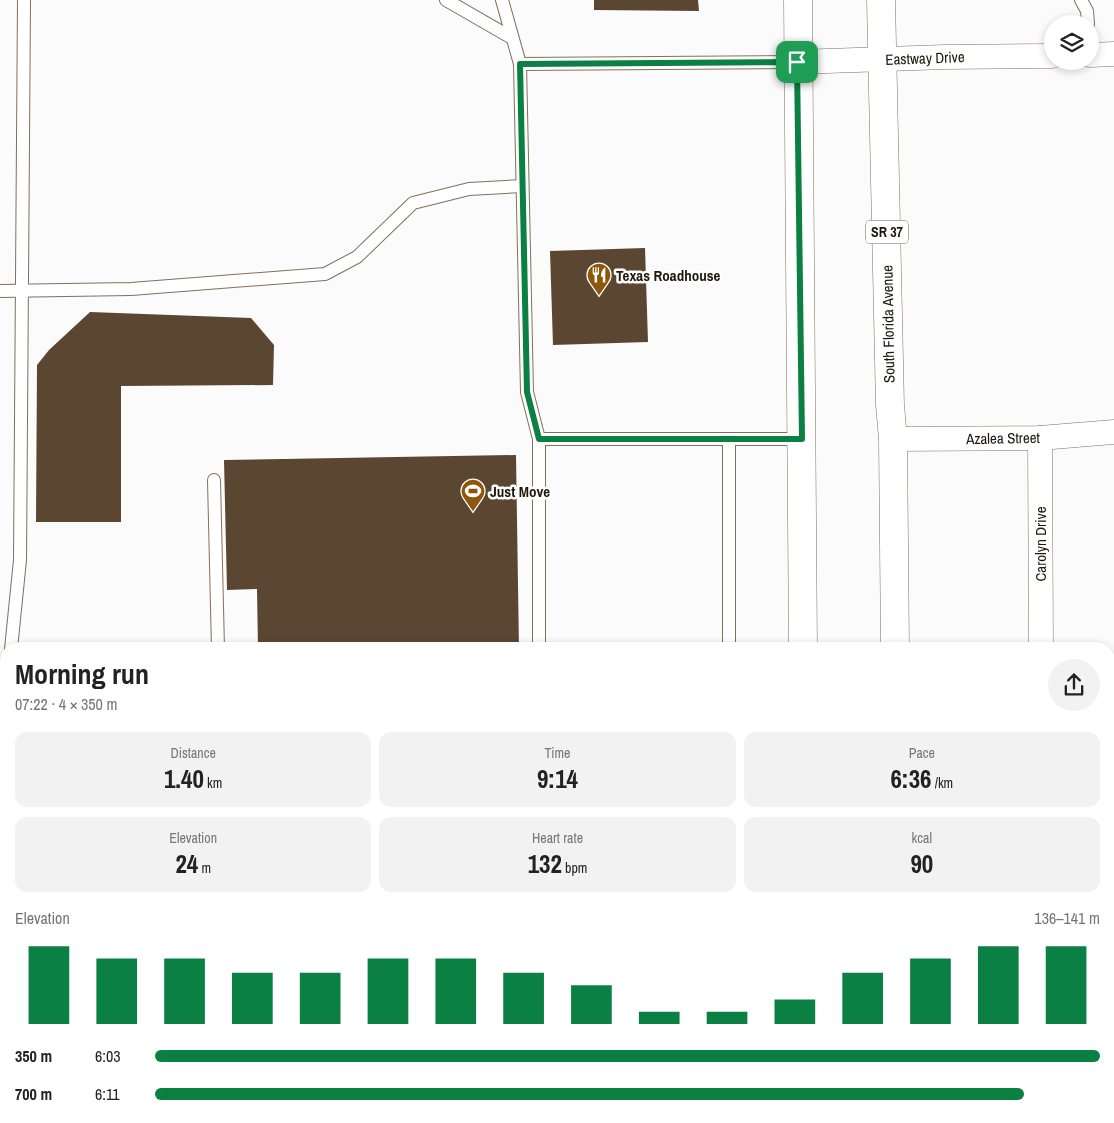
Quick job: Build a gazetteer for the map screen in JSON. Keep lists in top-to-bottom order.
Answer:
{
  "streets": {
    "main road": ["SR 37", "South Florida Avenue"],
    "street": ["Eastway Drive", "Azalea Street", "Carolyn Drive"]
  },
  "crossings": [
    ["Eastway Drive", "South Florida Avenue"],
    ["South Florida Avenue", "Azalea Street"],
    ["Azalea Street", "Carolyn Drive"]
  ],
  "places": {
    "restaurant": ["Texas Roadhouse"],
    "sports": ["Just Move"]
  },
  "page": {
    "heading": ["Morning run", "07:22 · 4 × 350 m"],
    "stats": [
      ["Distance", "1.40 km"],
      ["Time", "9:14"],
      ["Pace", "6:36 /km"],
      ["Elevation", "24 m"],
      ["Heart rate", "132 bpm"],
      ["kcal", "90"]
    ],
    "chart": ["Elevation", "136–141 m"],
    "list": [
      {
        "name": "350 m",
        "note": "6:03"
      },
      {
        "name": "700 m",
        "note": "6:11"
      }
    ]
  }
}
